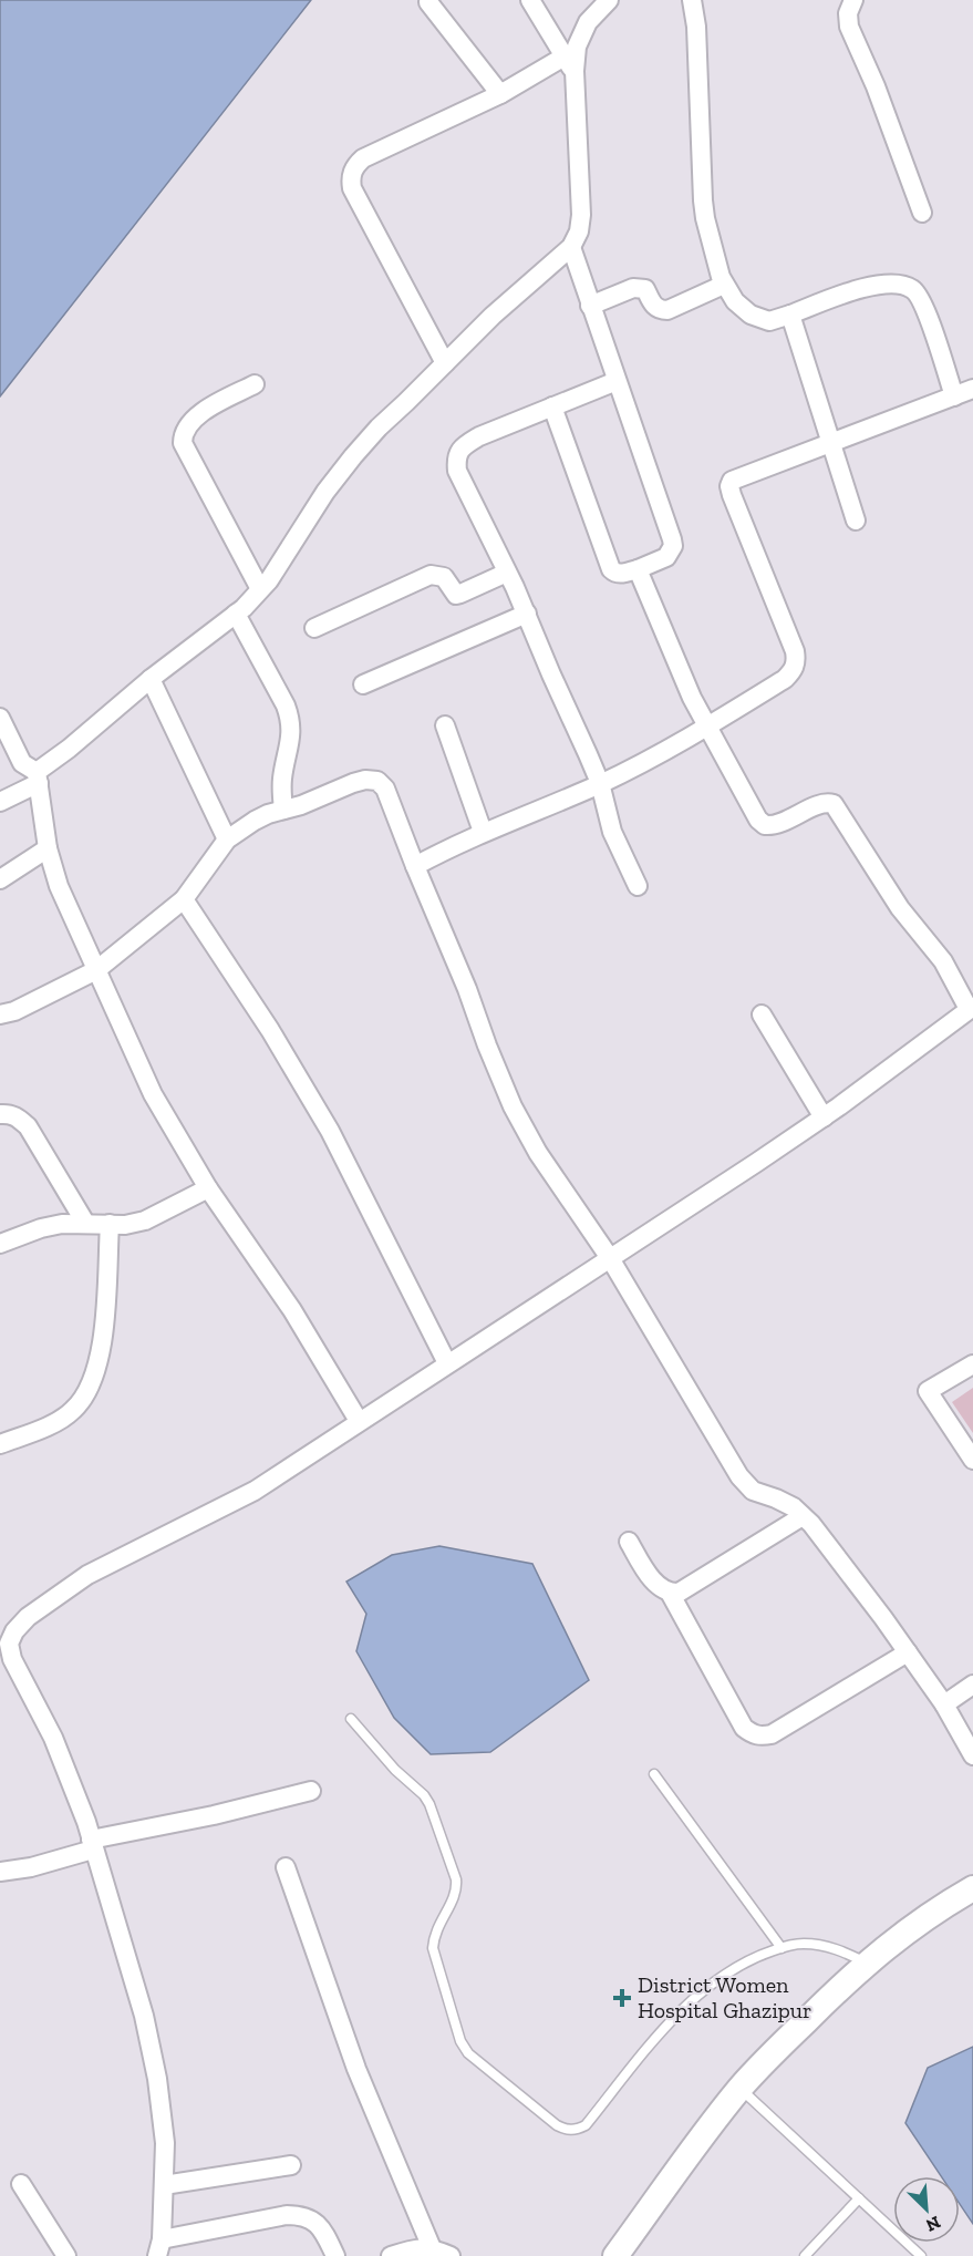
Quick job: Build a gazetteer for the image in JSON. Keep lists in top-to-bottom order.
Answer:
{
  "places": {
    "health": ["District Women Hospital Ghazipur"]
  },
  "north": "bottom right"
}
